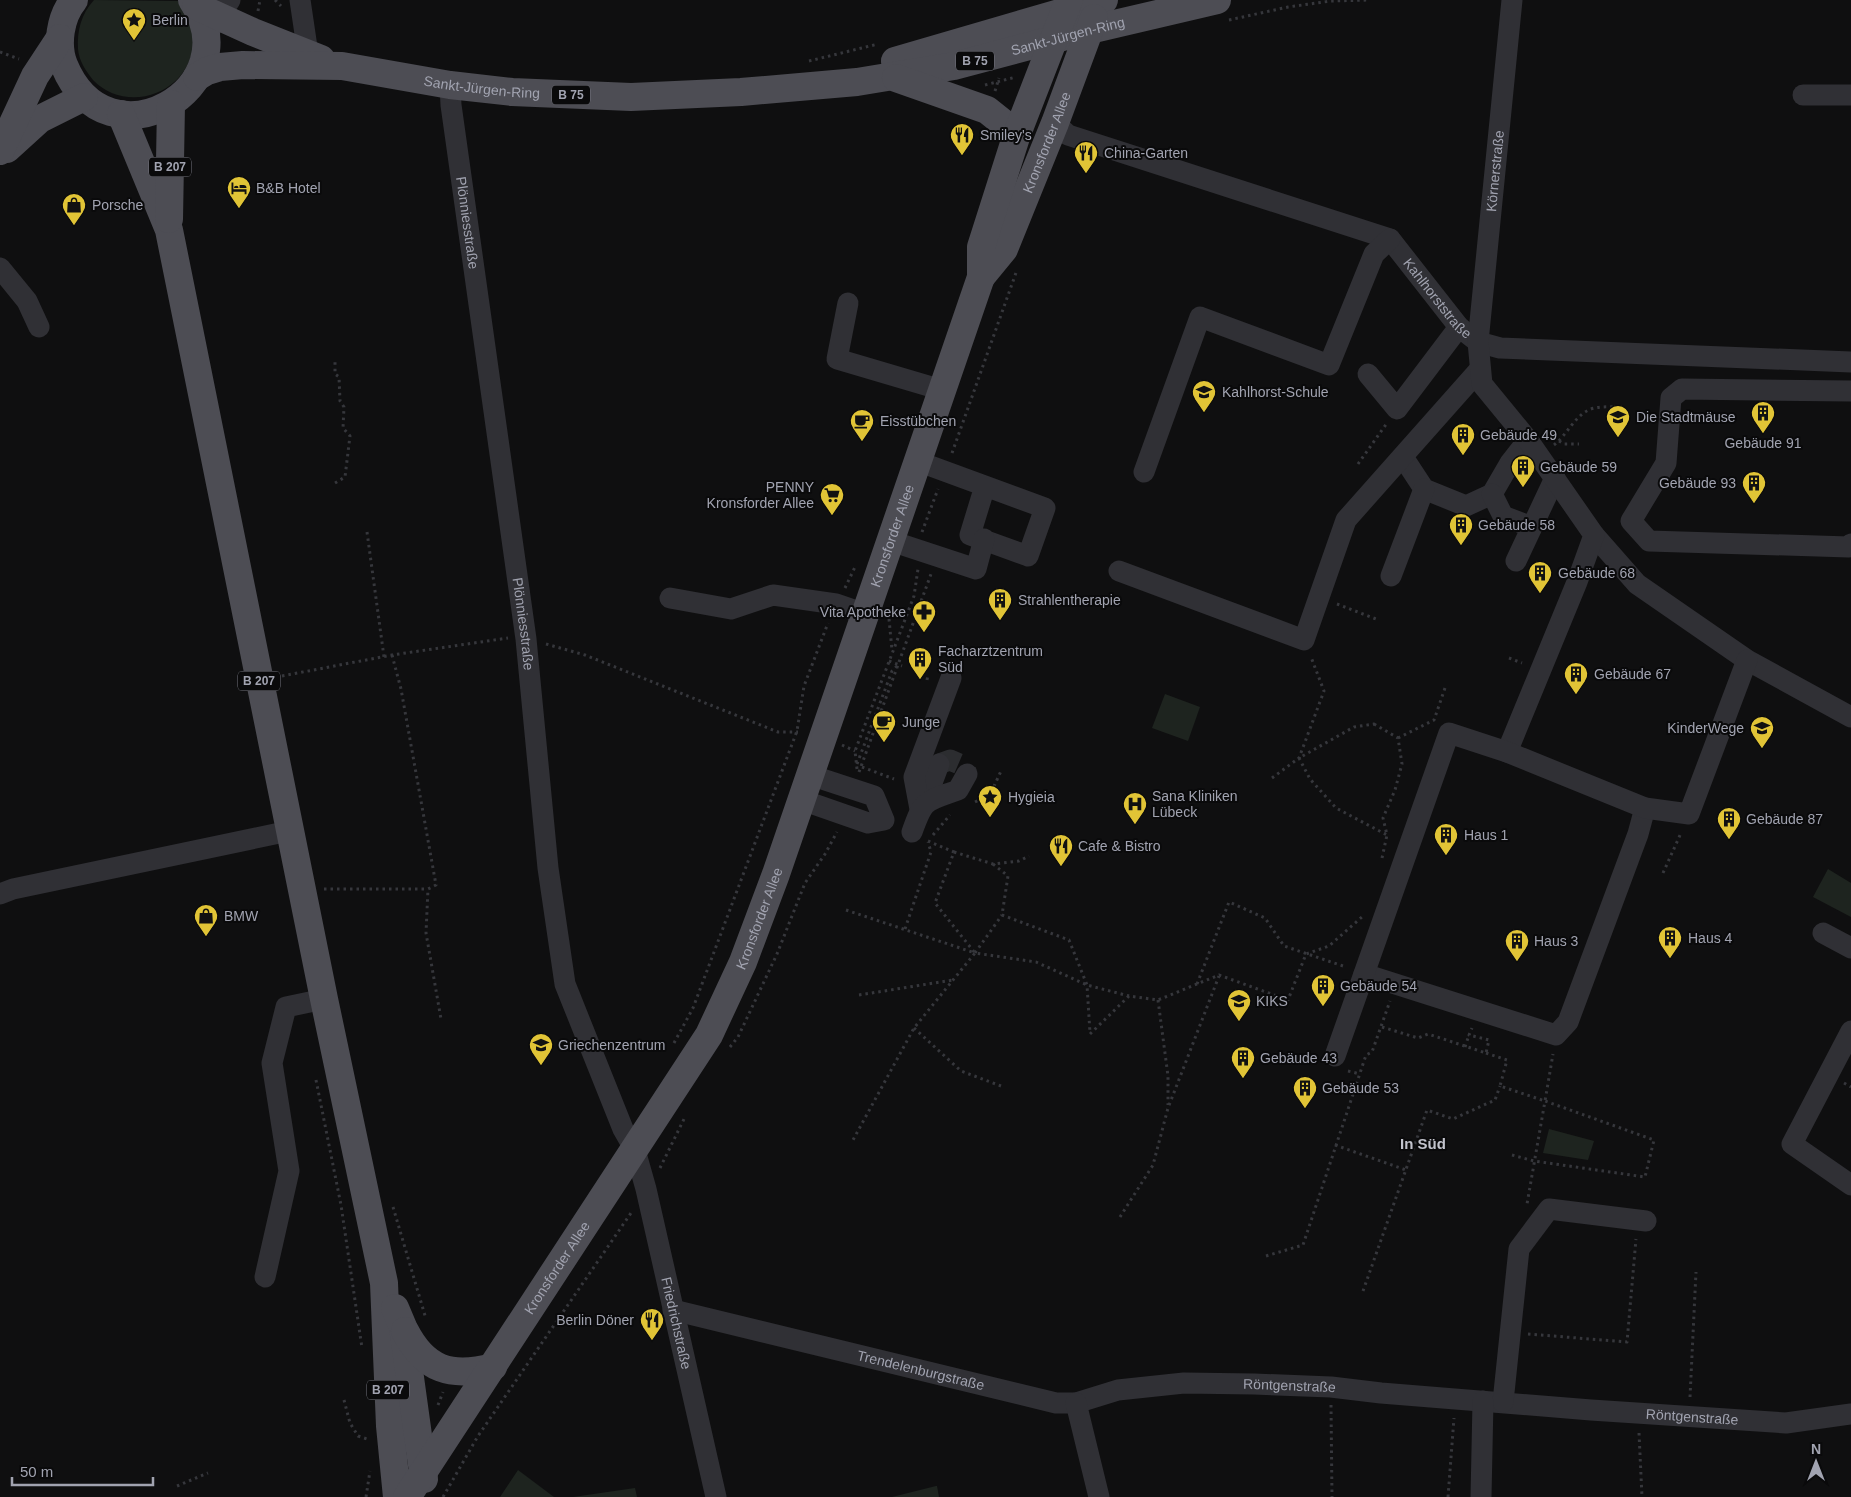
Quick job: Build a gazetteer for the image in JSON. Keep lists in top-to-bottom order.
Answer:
{
  "streets": {
    "main road": [
      "Sankt-Jürgen-Ring",
      "B 75",
      "Kronsforder Allee",
      "B 207"
    ],
    "street": [
      "Körnerstraße",
      "Plönniesstraße",
      "Kahlhorststraße",
      "Friedrichstraße",
      "Trendelenburgstraße",
      "Röntgenstraße"
    ]
  },
  "crossings": [
    ["Sankt-Jürgen-Ring", "Kronsforder Allee"],
    ["Sankt-Jürgen-Ring", "Plönniesstraße"],
    ["Kronsforder Allee", "B 207"],
    ["Kronsforder Allee", "Plönniesstraße"],
    ["Kronsforder Allee", "Friedrichstraße"],
    ["Körnerstraße", "Kahlhorststraße"],
    ["Plönniesstraße", "Friedrichstraße"],
    ["Friedrichstraße", "Trendelenburgstraße"],
    ["Trendelenburgstraße", "Röntgenstraße"]
  ],
  "districts": ["In Süd"],
  "places": {
    "place": ["Berlin", "Hygieia"],
    "restaurant": [
      "Smiley's",
      "China-Garten",
      "Cafe & Bistro",
      "Berlin Döner"
    ],
    "hotel": ["B&B Hotel"],
    "shop": ["Porsche", "BMW"],
    "school or university": [
      "Kahlhorst-Schule",
      "Die Stadtmäuse",
      "KinderWege",
      "KIKS",
      "Griechenzentrum"
    ],
    "building": [
      "Gebäude 91",
      "Gebäude 49",
      "Gebäude 59",
      "Gebäude 93",
      "Gebäude 58",
      "Gebäude 68",
      "Strahlentherapie",
      "Facharztzentrum Süd",
      "Gebäude 67",
      "Gebäude 87",
      "Haus 1",
      "Haus 4",
      "Haus 3",
      "Gebäude 54",
      "Gebäude 43",
      "Gebäude 53"
    ],
    "cafe": ["Eisstübchen", "Junge"],
    "supermarket": ["PENNY Kronsforder Allee"],
    "pharmacy": ["Vita Apotheke"],
    "hospital": ["Sana Kliniken Lübeck"]
  },
  "scale_bar": "50 m",
  "north": "top"
}
